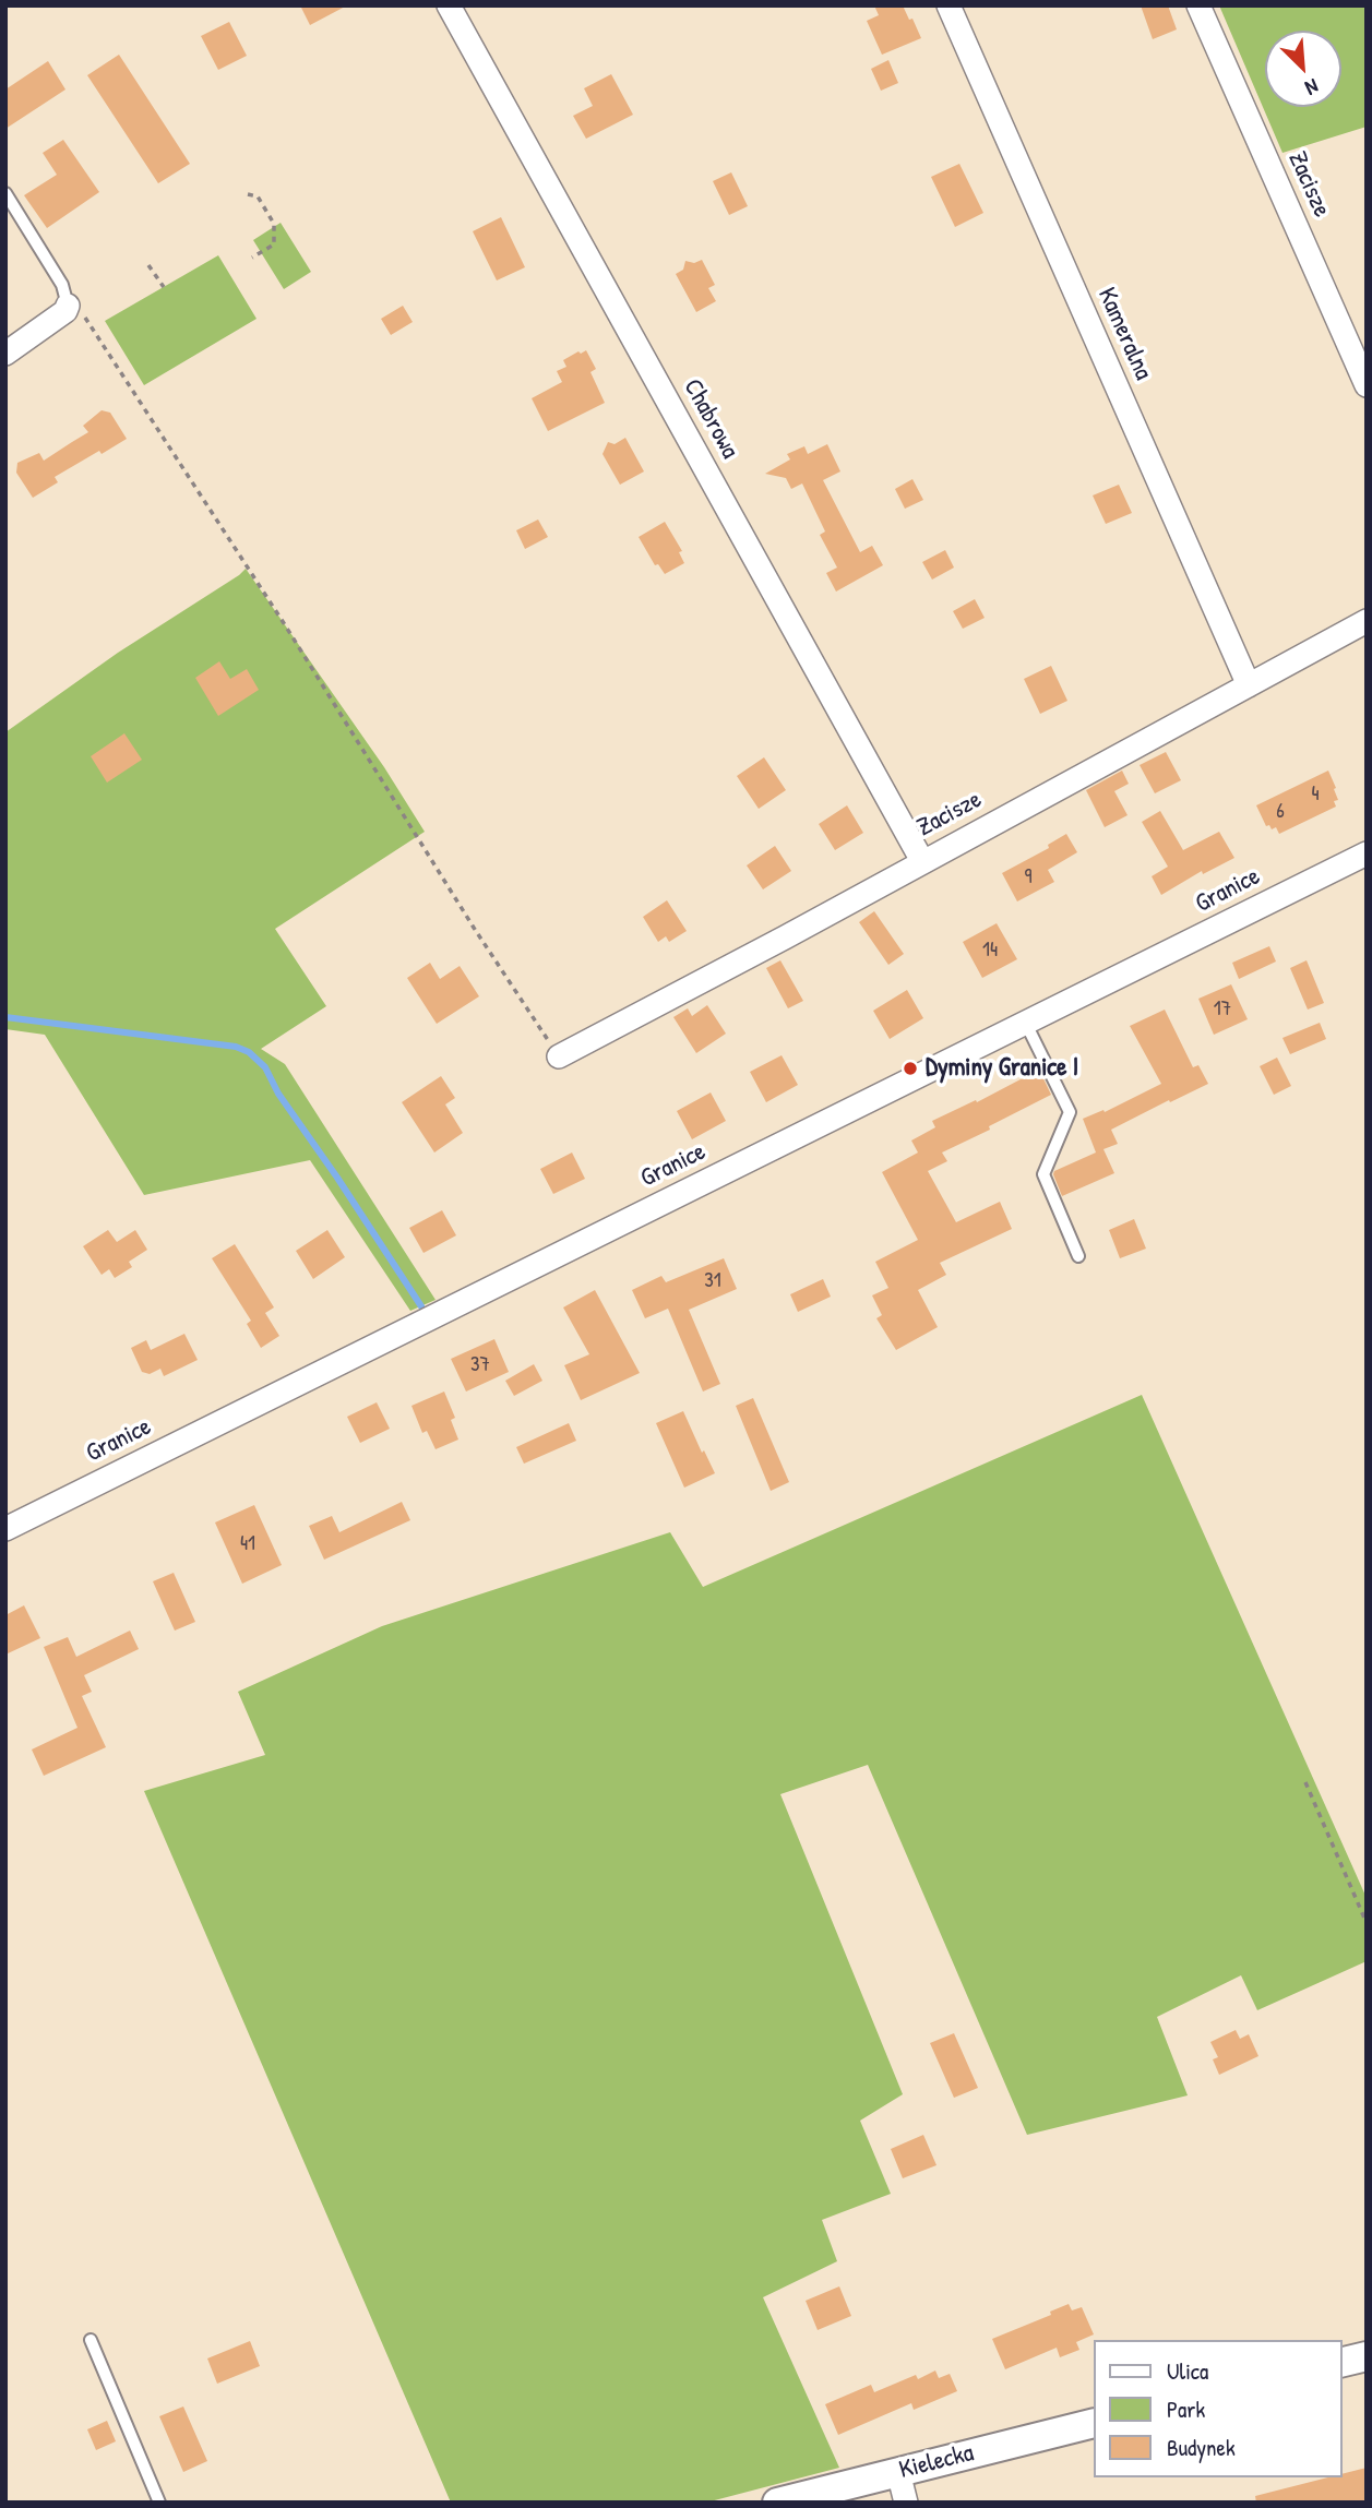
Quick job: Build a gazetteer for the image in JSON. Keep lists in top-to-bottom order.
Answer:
{
  "streets": {
    "street": [
      "Zacisze",
      "Kameralna",
      "Chabrowa",
      "Granice",
      "Kielecka"
    ]
  },
  "crossings": [
    ["Zacisze", "Kameralna"],
    ["Zacisze", "Chabrowa"]
  ],
  "places": ["Dyminy Granice I"],
  "house_numbers": [
    "4",
    "6",
    "9",
    "14",
    "17",
    "31",
    "37",
    "41"
  ],
  "legend": ["Ulica", "Park", "Budynek"],
  "north": "bottom right"
}
